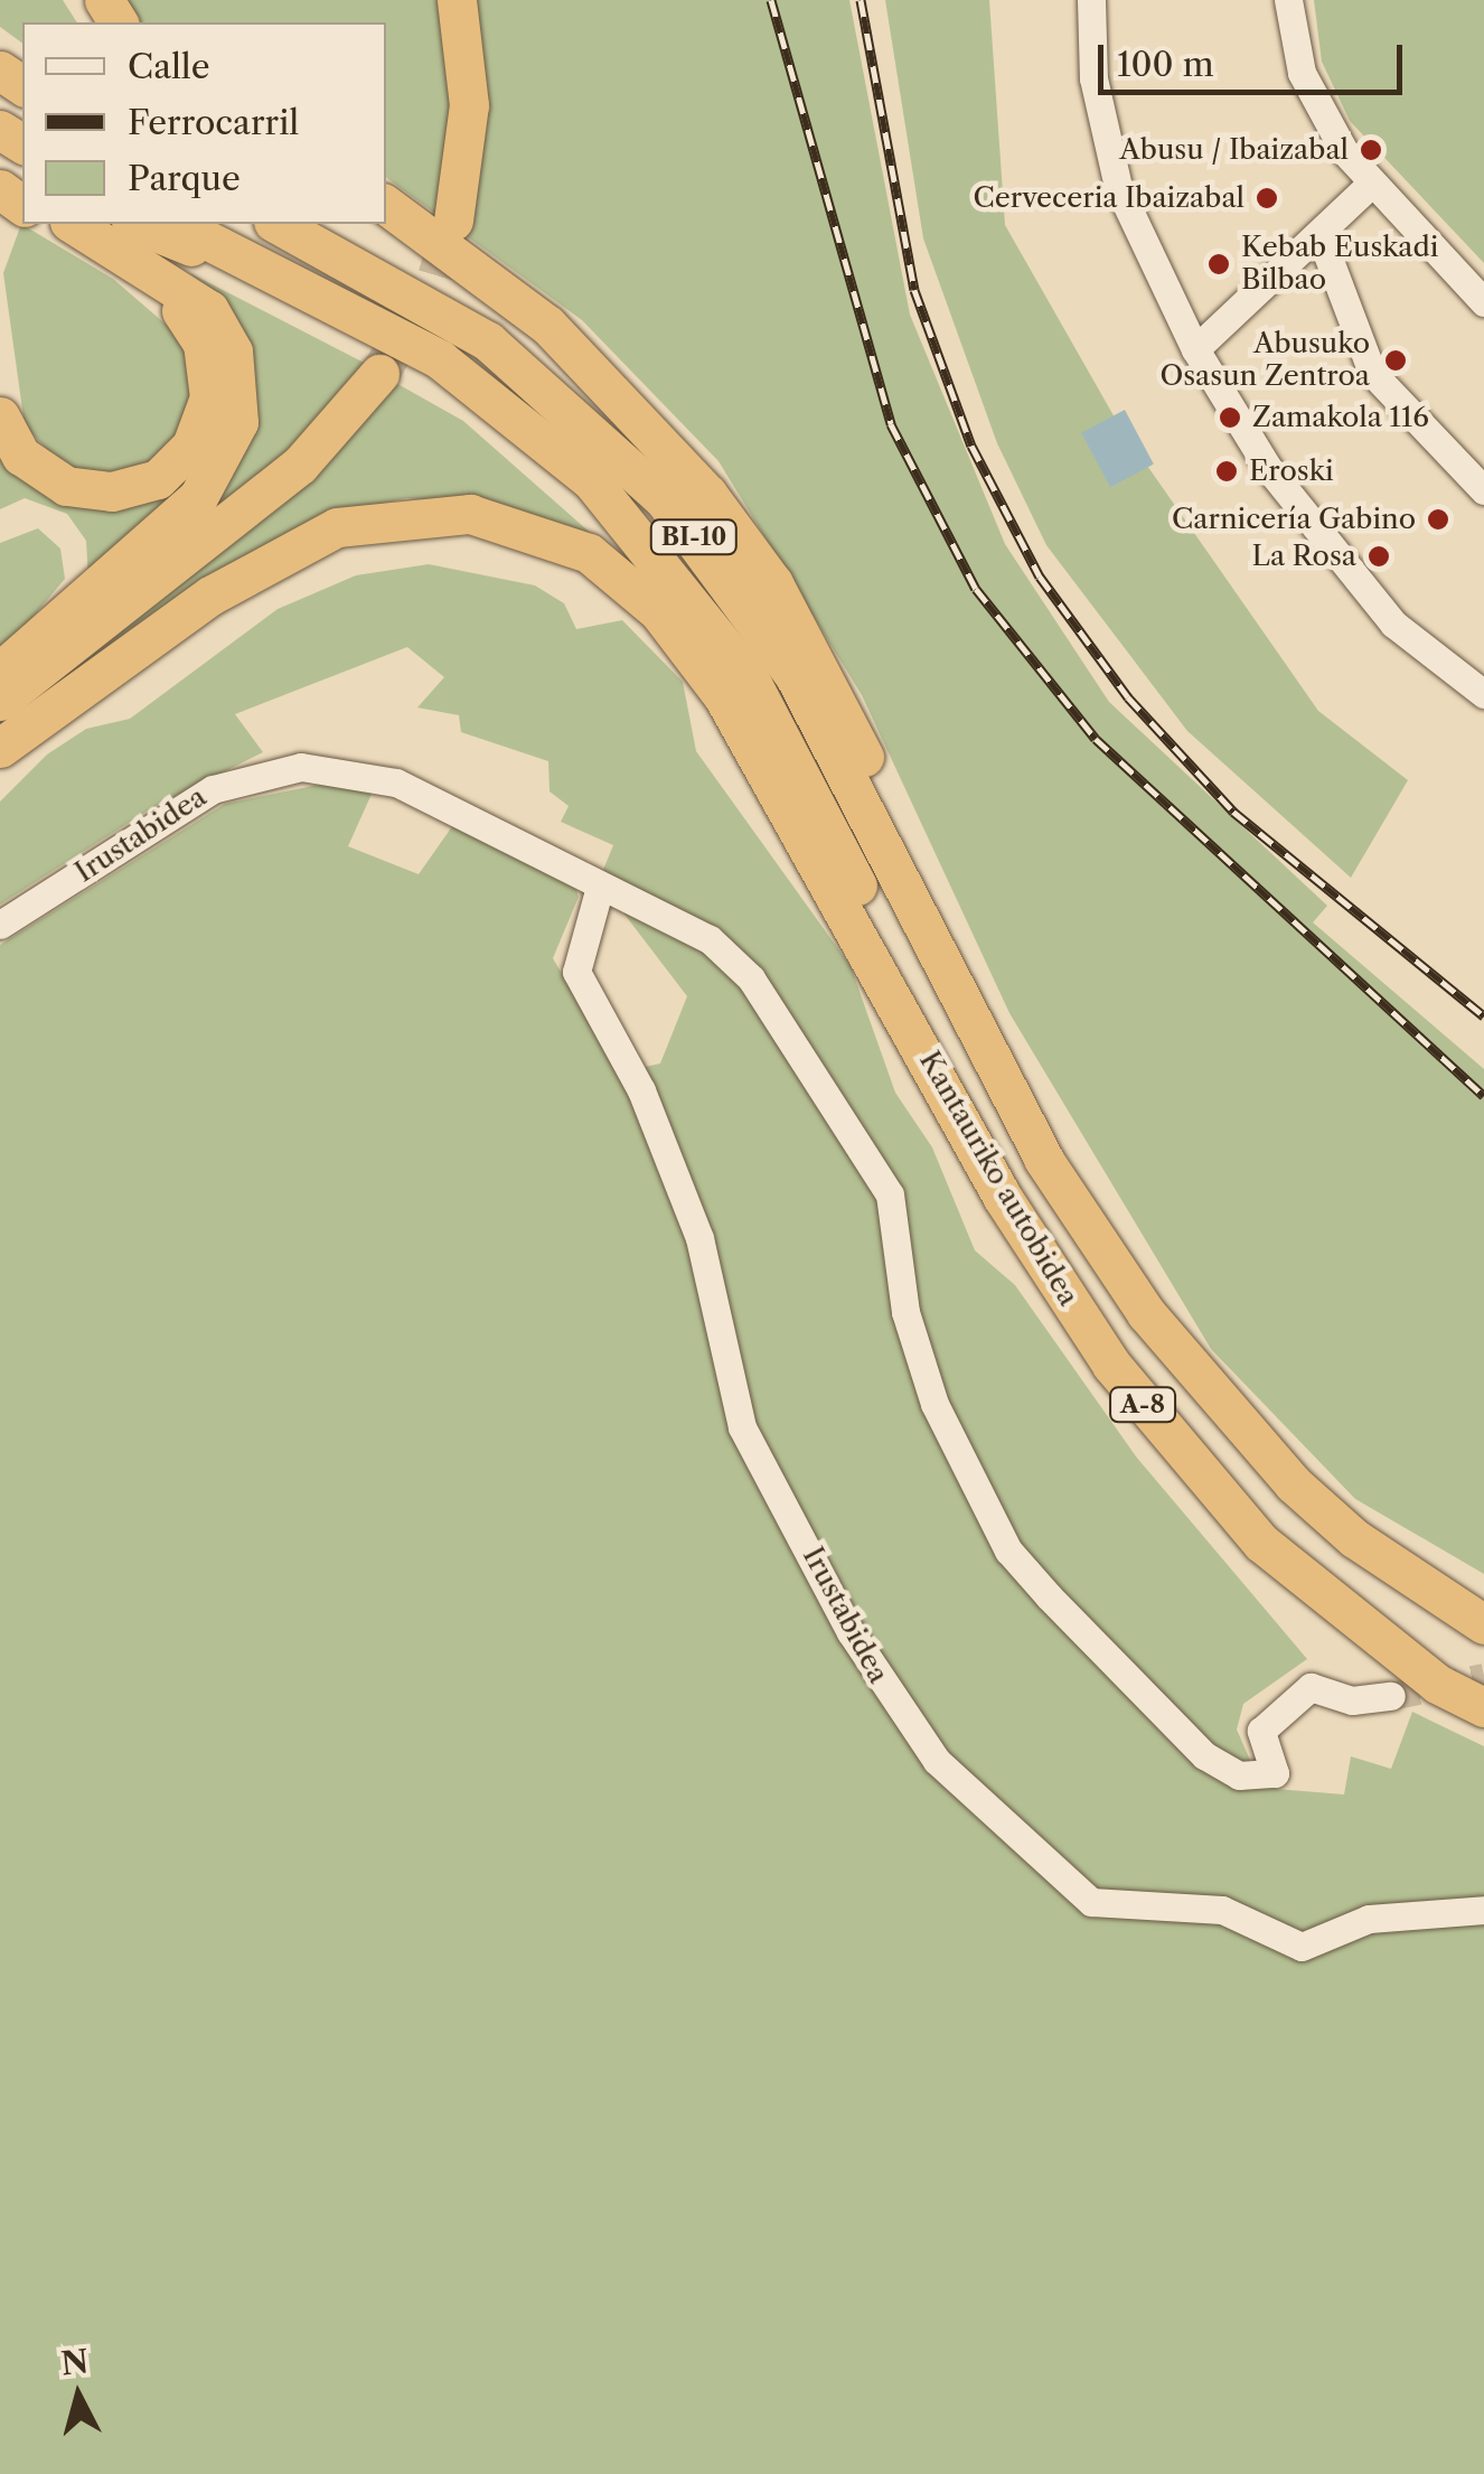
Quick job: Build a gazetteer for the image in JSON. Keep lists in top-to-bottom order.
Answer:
{
  "streets": {
    "highway": ["BI-10", "Kantauriko autobidea", "A-8"],
    "street": ["Irustabidea"]
  },
  "crossings": [
    ["BI-10", "Kantauriko autobidea"]
  ],
  "places": [
    "Abusu / Ibaizabal",
    "Cerveceria Ibaizabal",
    "Kebab Euskadi Bilbao",
    "Abusuko Osasun Zentroa",
    "Zamakola 116",
    "Eroski",
    "Carnicería Gabino",
    "La Rosa"
  ],
  "legend": ["Calle", "Ferrocarril", "Parque"],
  "scale_bar": "100 m",
  "north": "top"
}
